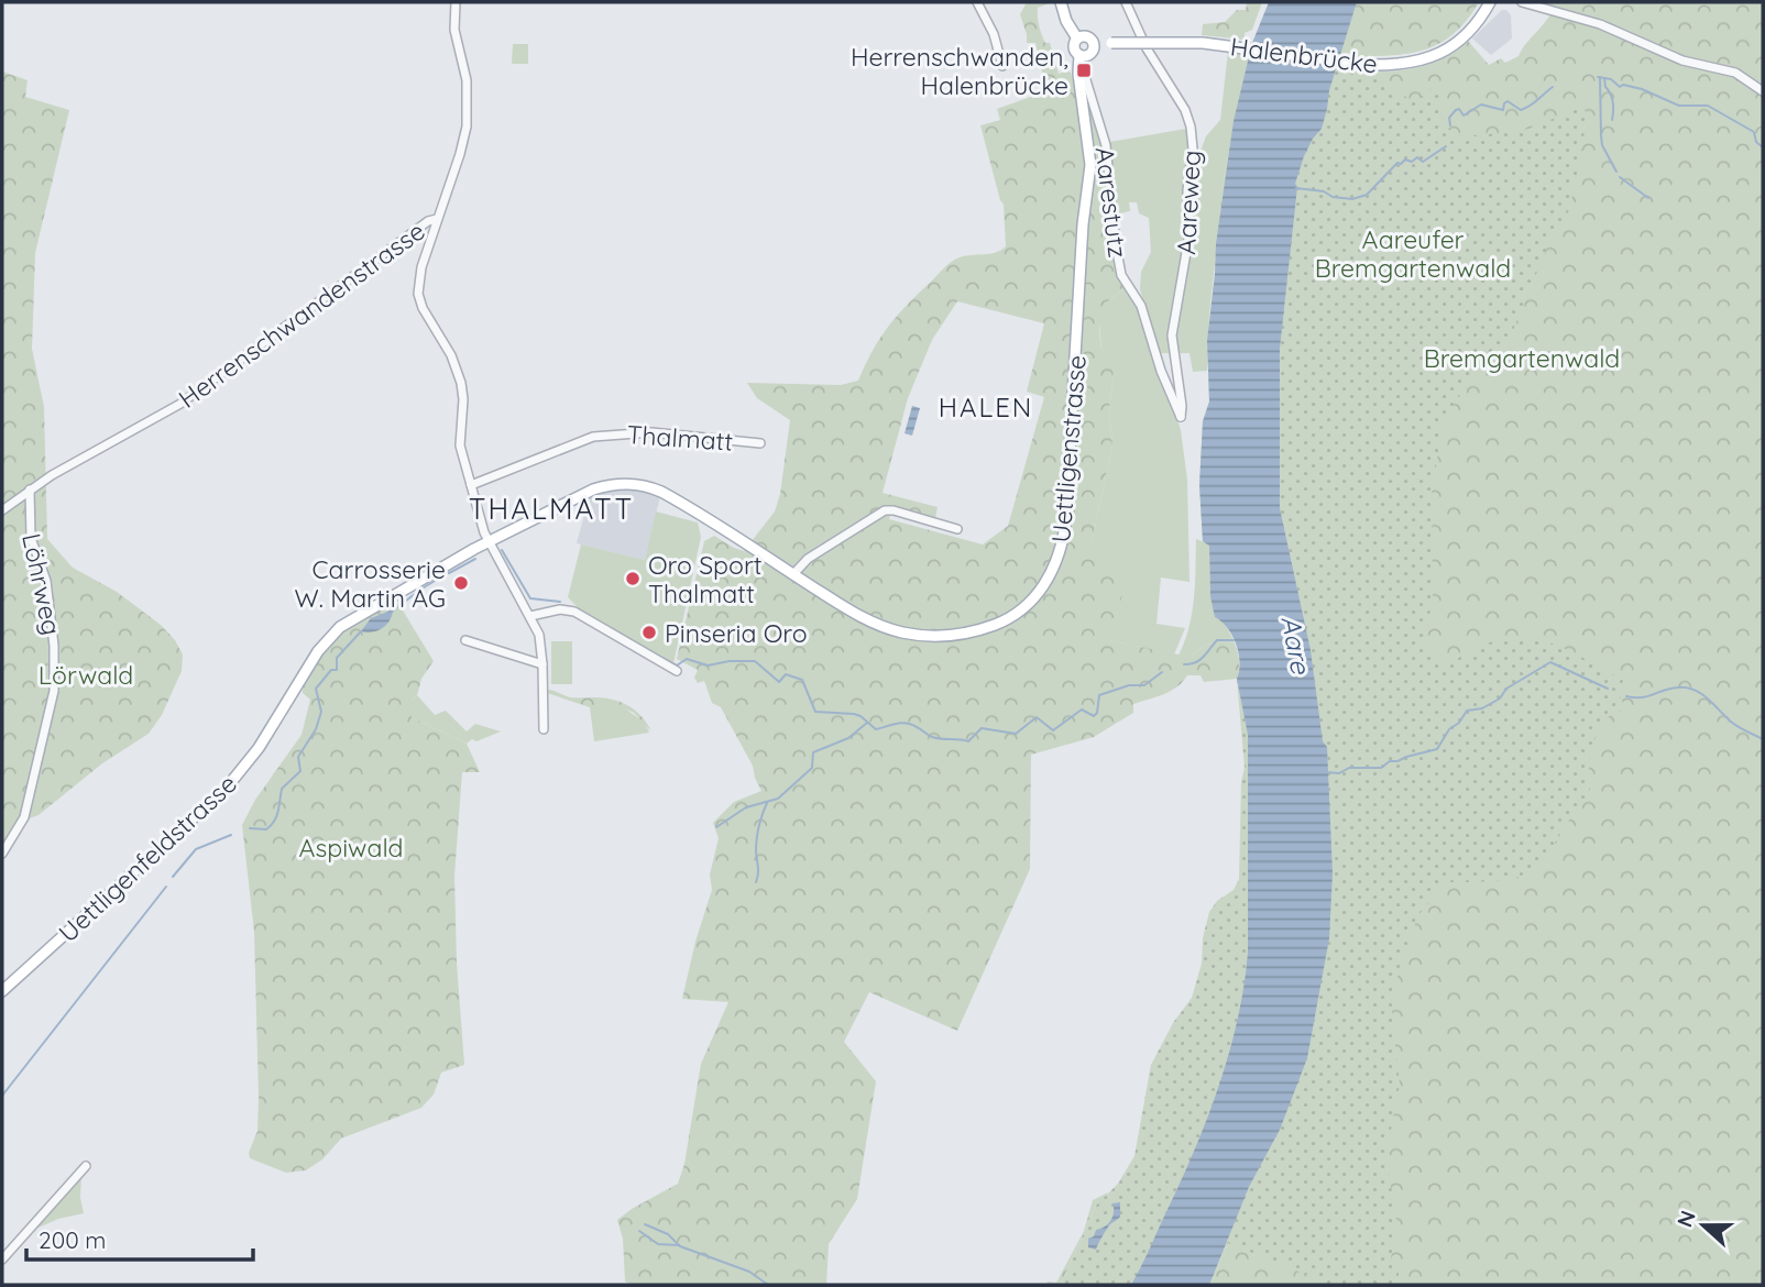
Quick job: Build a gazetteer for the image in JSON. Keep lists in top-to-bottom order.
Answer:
{
  "streets": {
    "main road": ["Halenbrücke", "Uettligenstrasse", "Uettligenfeldstrasse"],
    "street": [
      "Aarestutz",
      "Aareweg",
      "Herrenschwandenstrasse",
      "Thalmatt",
      "Löhrweg"
    ]
  },
  "crossings": [
    ["Halenbrücke", "Uettligenstrasse"],
    ["Aarestutz", "Aareweg"],
    ["Aarestutz", "Uettligenstrasse"],
    ["Herrenschwandenstrasse", "Löhrweg"],
    ["Uettligenstrasse", "Uettligenfeldstrasse"]
  ],
  "districts": ["HALEN", "THALMATT"],
  "water": ["Aare"],
  "parks": [
    "Aareufer Bremgartenwald",
    "Bremgartenwald",
    "Lörwald",
    "Aspiwald"
  ],
  "places": {
    "transit": ["Herrenschwanden, Halenbrücke"],
    "other": ["Oro Sport Thalmatt", "Carrosserie W. Martin AG", "Pinseria Oro"]
  },
  "scale_bar": "200 m",
  "north": "left"
}
